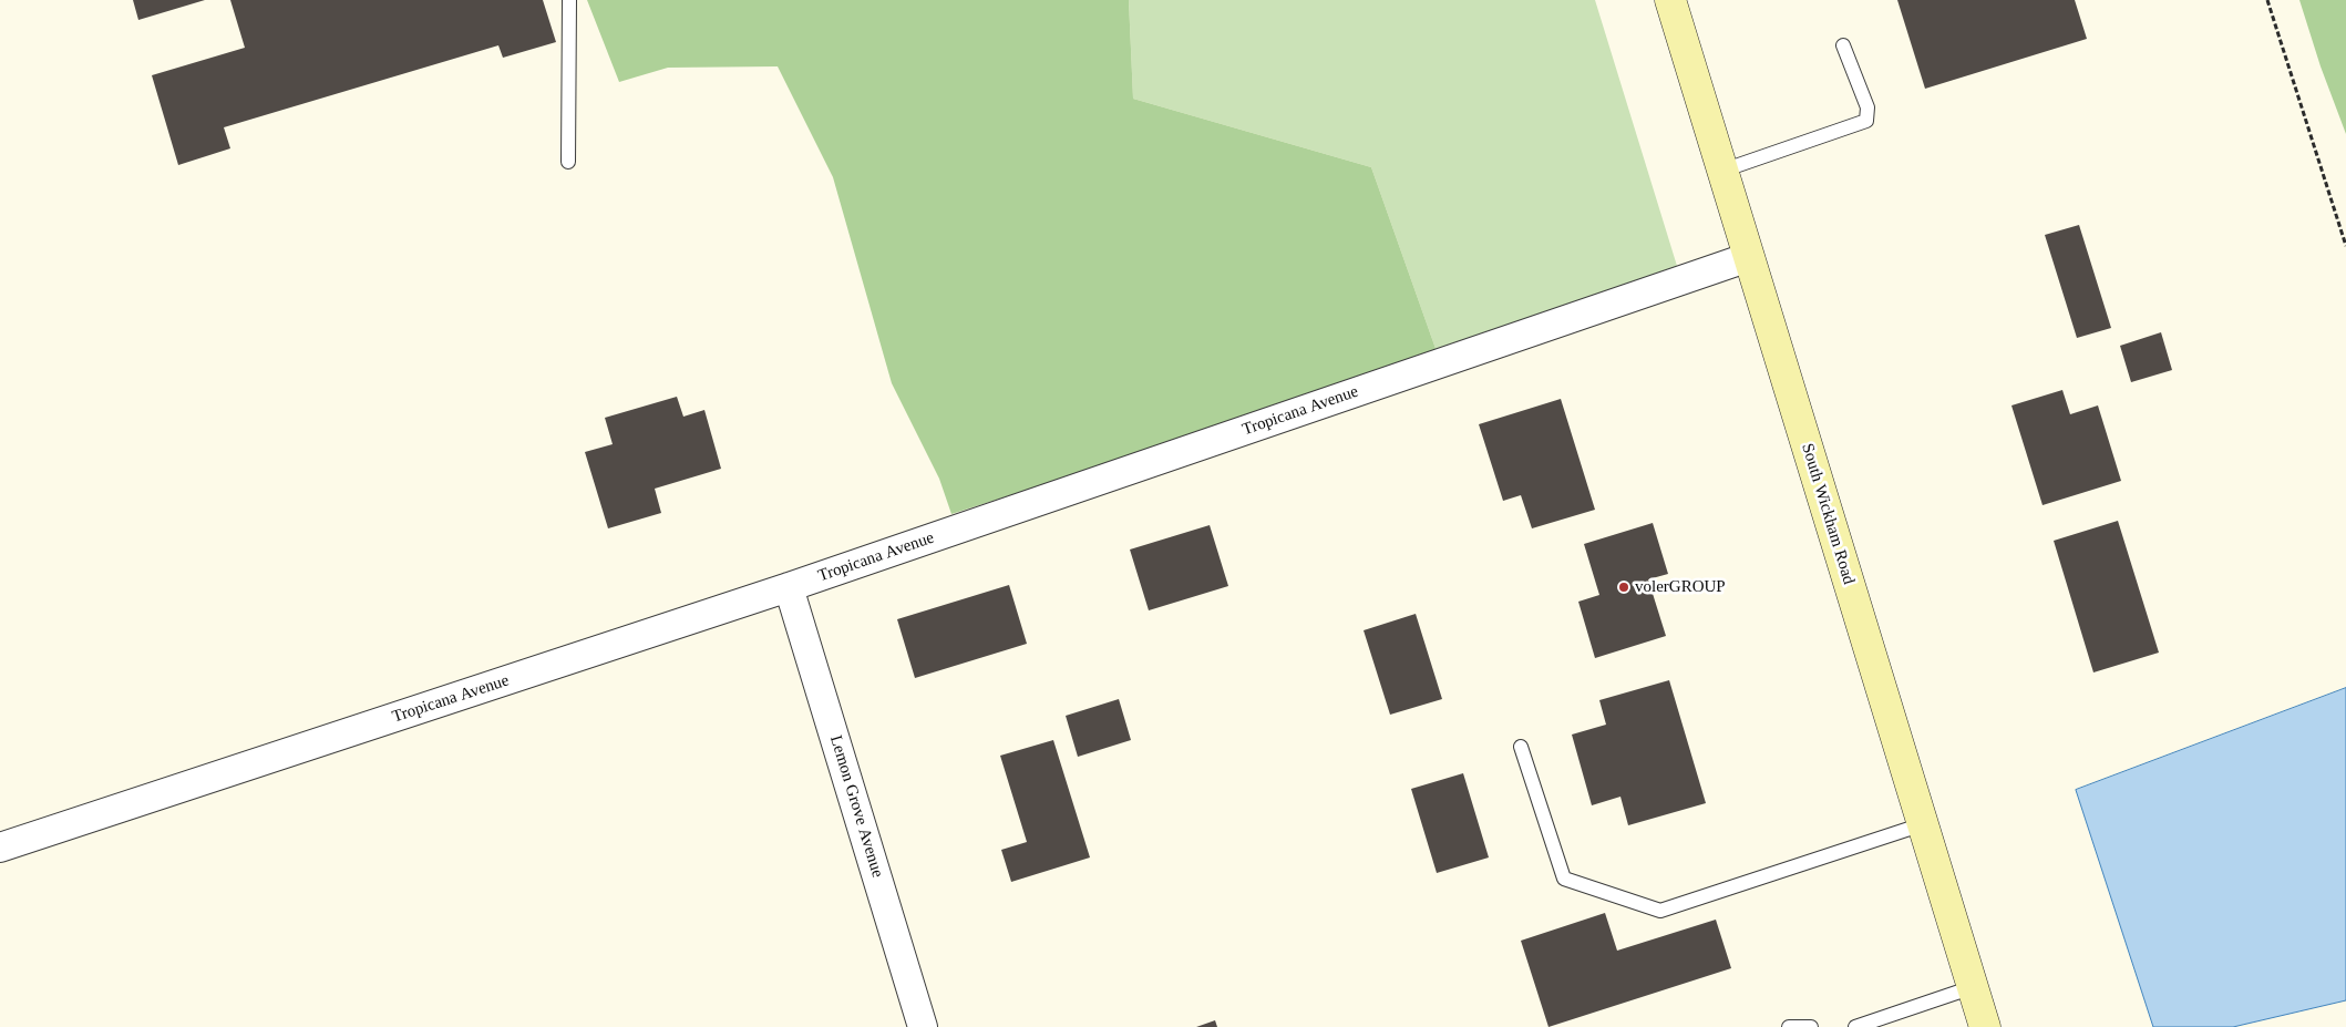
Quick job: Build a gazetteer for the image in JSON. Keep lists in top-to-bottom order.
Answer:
{
  "streets": {
    "main road": ["South Wickham Road"],
    "street": ["Tropicana Avenue", "Lemon Grove Avenue"]
  },
  "crossings": [
    ["Tropicana Avenue", "South Wickham Road"],
    ["Tropicana Avenue", "Lemon Grove Avenue"]
  ],
  "places": ["volerGROUP"]
}
